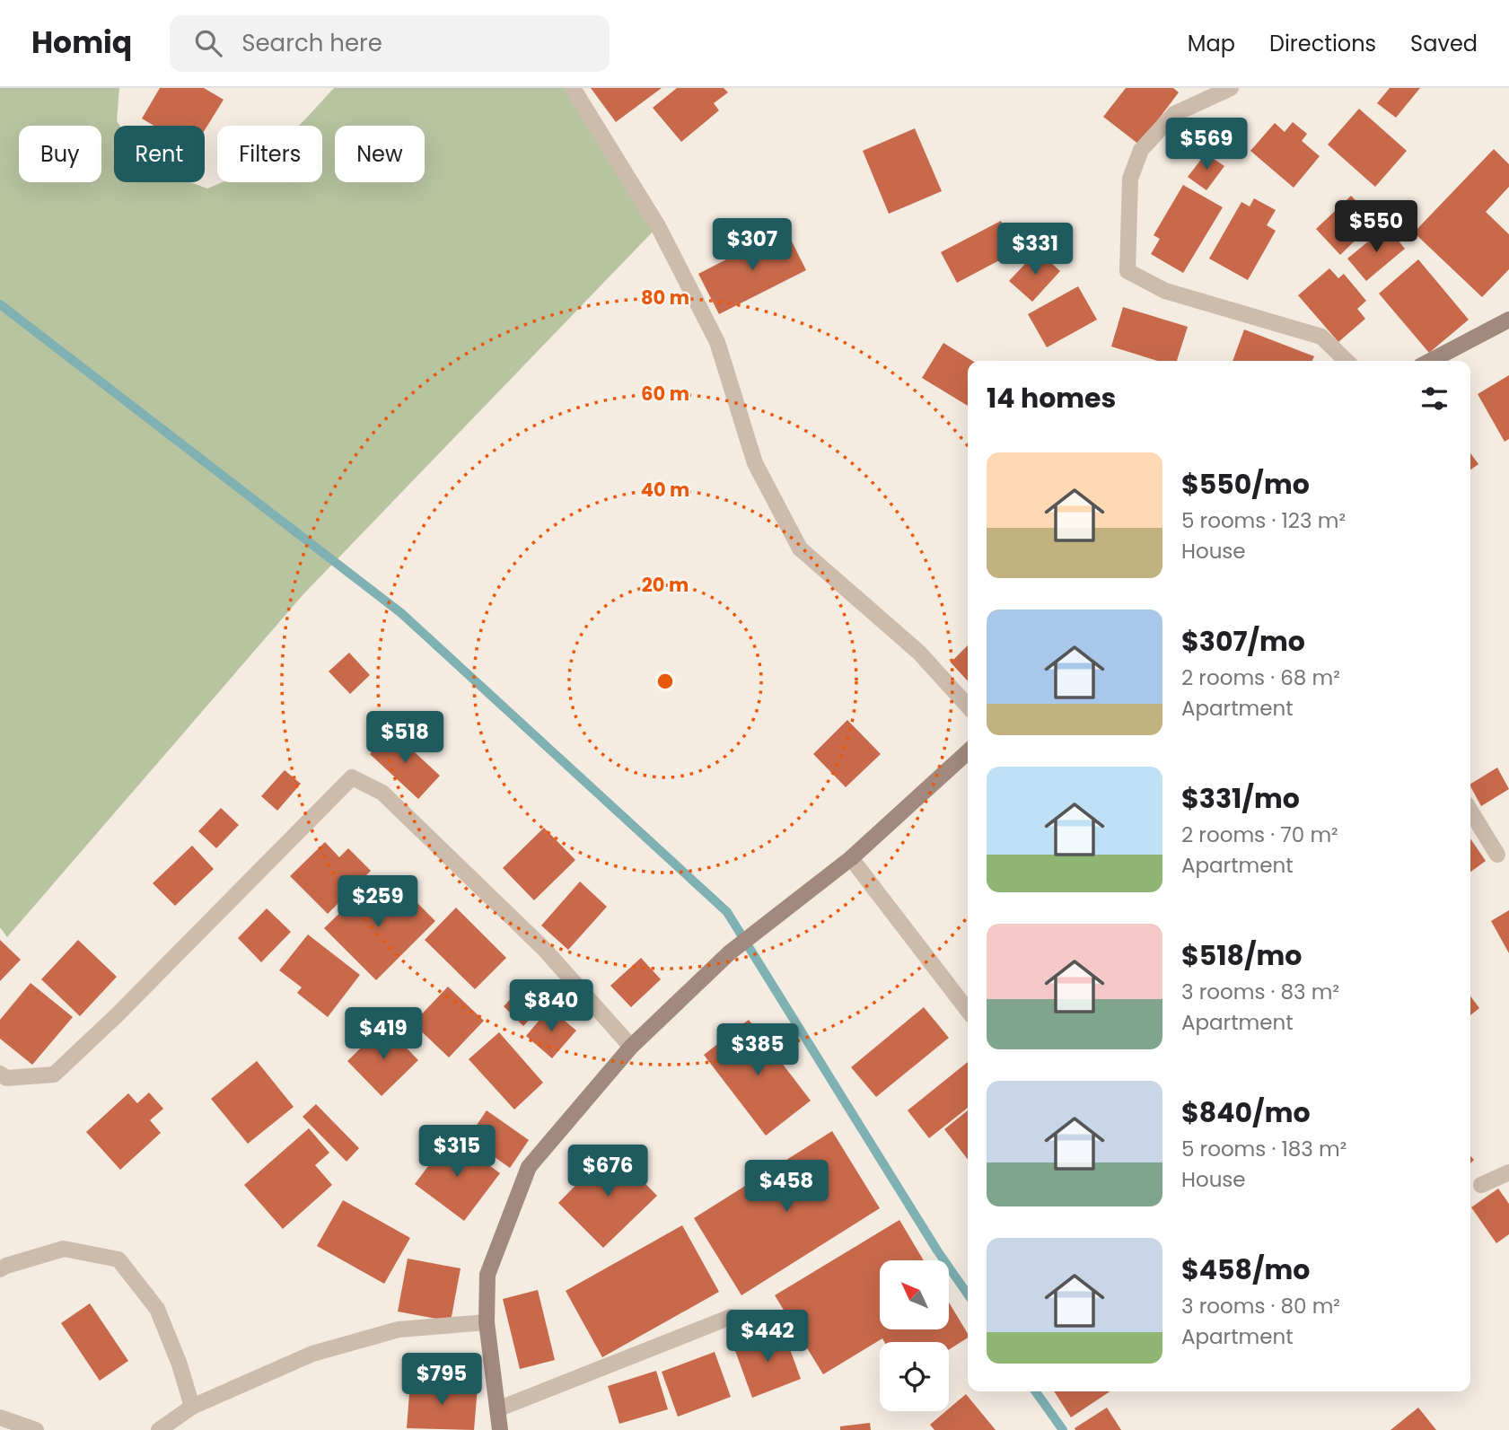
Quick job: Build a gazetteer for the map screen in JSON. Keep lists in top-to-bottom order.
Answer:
{
  "north": "top left",
  "page": {
    "header": "Homiq",
    "search": "Search here",
    "nav": ["Map", "Directions", "Saved"],
    "price": [
      "$569",
      "$550",
      "$307",
      "$331",
      "$518",
      "$259",
      "$840",
      "$419",
      "$385",
      "$315",
      "$676",
      "$458",
      "$442",
      "$795"
    ],
    "chip": [
      "Buy",
      "Rent",
      "Filters",
      "New"
    ],
    "heading": "14 homes",
    "list": [
      {
        "name": "$550/mo",
        "note": "5 rooms · 123 m² · House"
      },
      {
        "name": "$307/mo",
        "note": "2 rooms · 68 m² · Apartment"
      },
      {
        "name": "$331/mo",
        "note": "2 rooms · 70 m² · Apartment"
      },
      {
        "name": "$518/mo",
        "note": "3 rooms · 83 m² · Apartment"
      },
      {
        "name": "$840/mo",
        "note": "5 rooms · 183 m² · House"
      },
      {
        "name": "$458/mo",
        "note": "3 rooms · 80 m² · Apartment"
      }
    ]
  },
  "rings": [
    "80 m",
    "60 m",
    "40 m",
    "20 m"
  ]
}
